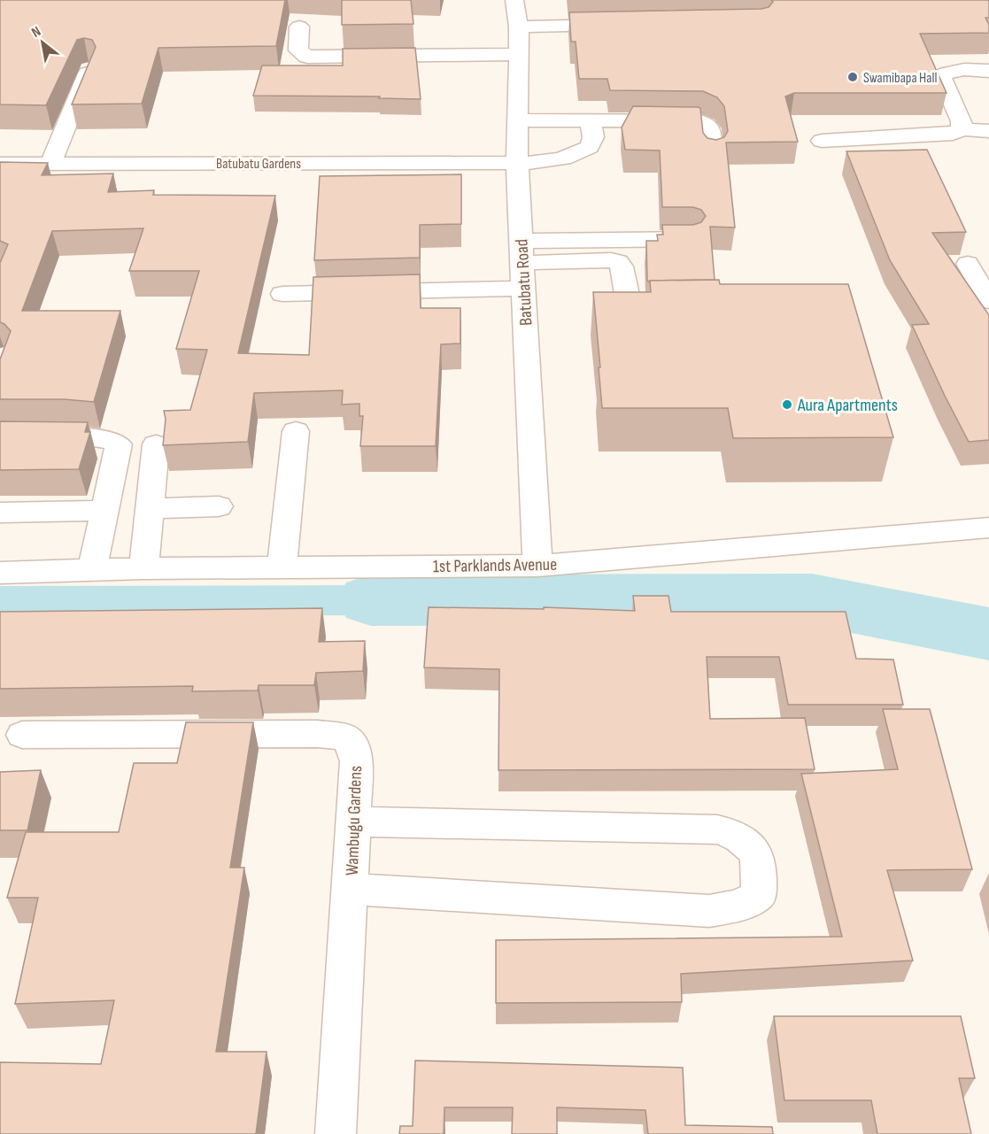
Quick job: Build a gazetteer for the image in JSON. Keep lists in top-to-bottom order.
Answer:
{
  "streets": {
    "street": [
      "Batubatu Gardens",
      "Batubatu Road",
      "1st Parklands Avenue",
      "Wambugu Gardens"
    ]
  },
  "crossings": [
    ["Batubatu Gardens", "Batubatu Road"],
    ["Batubatu Road", "1st Parklands Avenue"]
  ],
  "places": ["Swamibapa Hall", "Aura Apartments"],
  "north": "top left"
}
